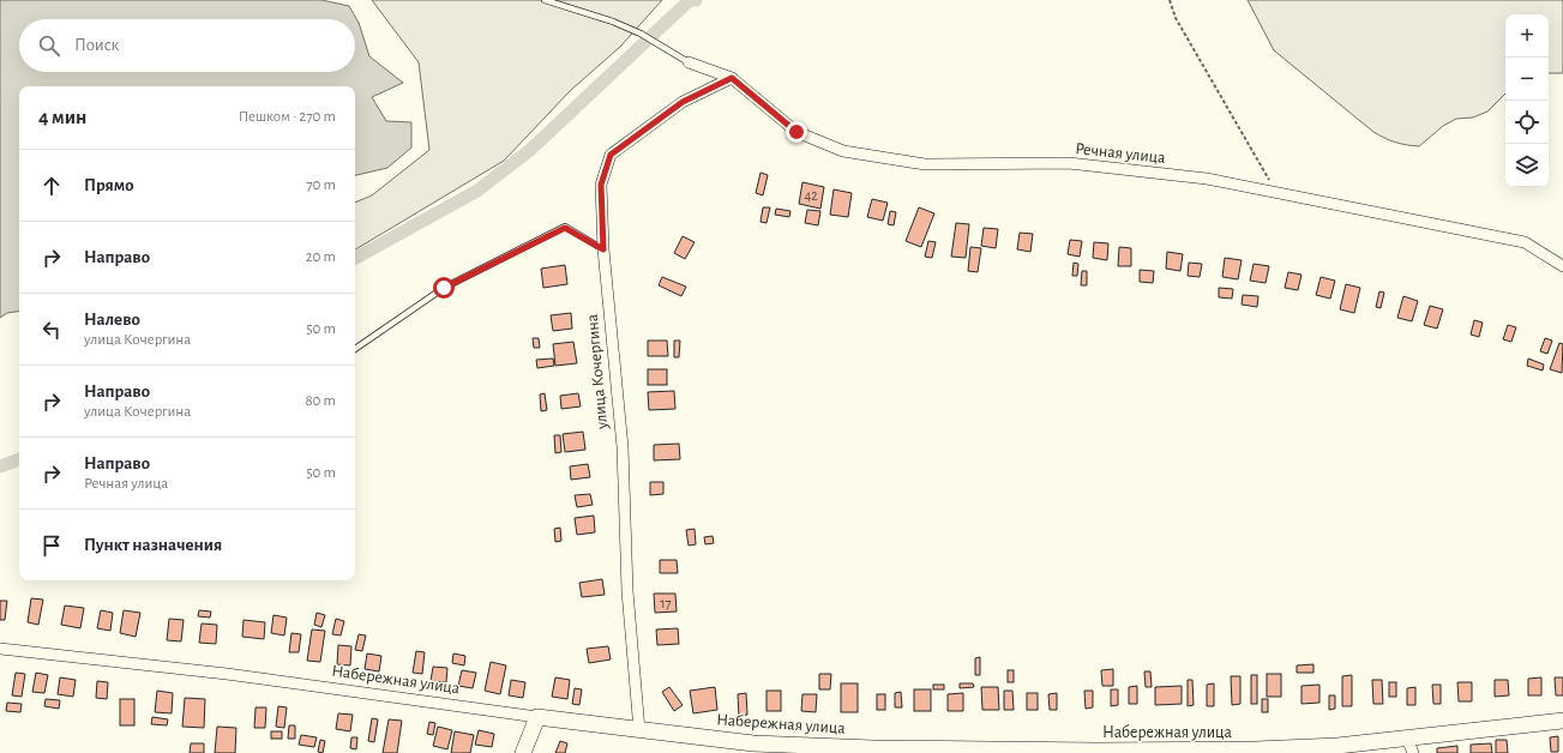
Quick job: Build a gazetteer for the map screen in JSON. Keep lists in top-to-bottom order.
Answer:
{
  "streets": {
    "street": ["Речная улица", "улица Кочергина", "Набережная улица"]
  },
  "crossings": [
    ["Речная улица", "улица Кочергина"],
    ["улица Кочергина", "Набережная улица"]
  ],
  "house_numbers": ["42", "17"],
  "page": {
    "map_buttons": ["+", "−"],
    "search": "Поиск",
    "heading": ["4 мин", "Пешком · 270 m"],
    "list": [
      ["Прямо", "70 m"],
      ["Направо", "20 m"],
      ["Налево", "улица Кочергина", "50 m"],
      ["Направо", "улица Кочергина", "80 m"],
      ["Направо", "Речная улица", "50 m"],
      "Пункт назначения"
    ]
  }
}
